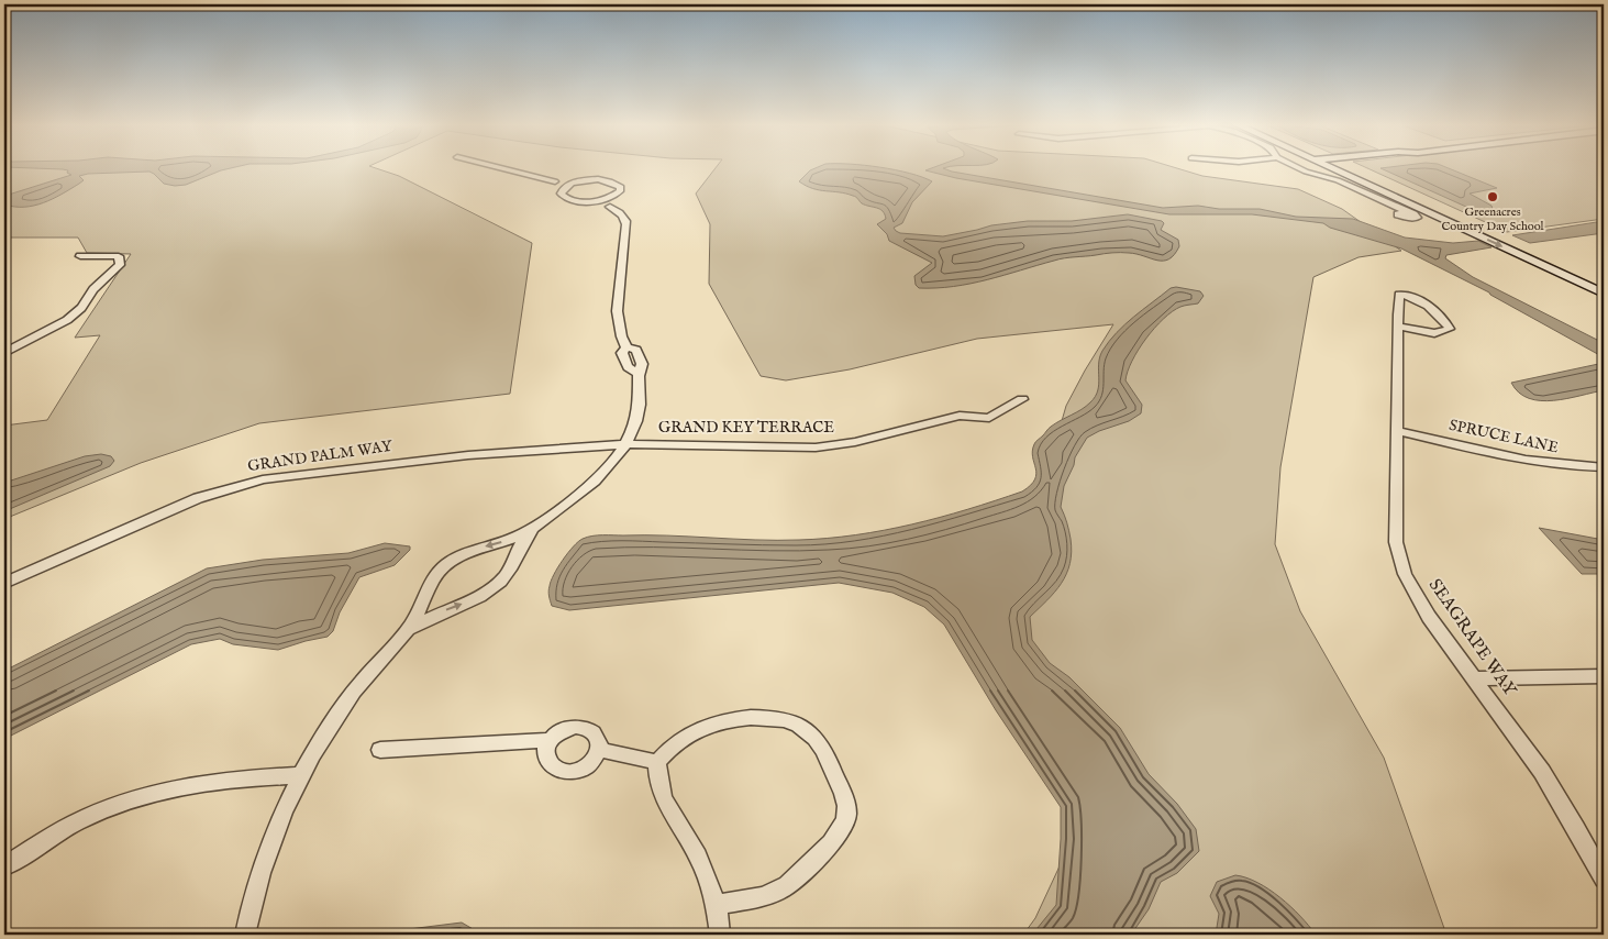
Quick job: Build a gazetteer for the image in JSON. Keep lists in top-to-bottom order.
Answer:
{
  "streets": {
    "street": [
      "GRAND KEY TERRACE",
      "SPRUCE LANE",
      "GRAND PALM WAY",
      "SEAGRAPE WAY"
    ]
  },
  "crossings": [
    ["GRAND KEY TERRACE", "GRAND PALM WAY"],
    ["SPRUCE LANE", "SEAGRAPE WAY"]
  ],
  "places": ["Greenacres Country Day School"]
}
